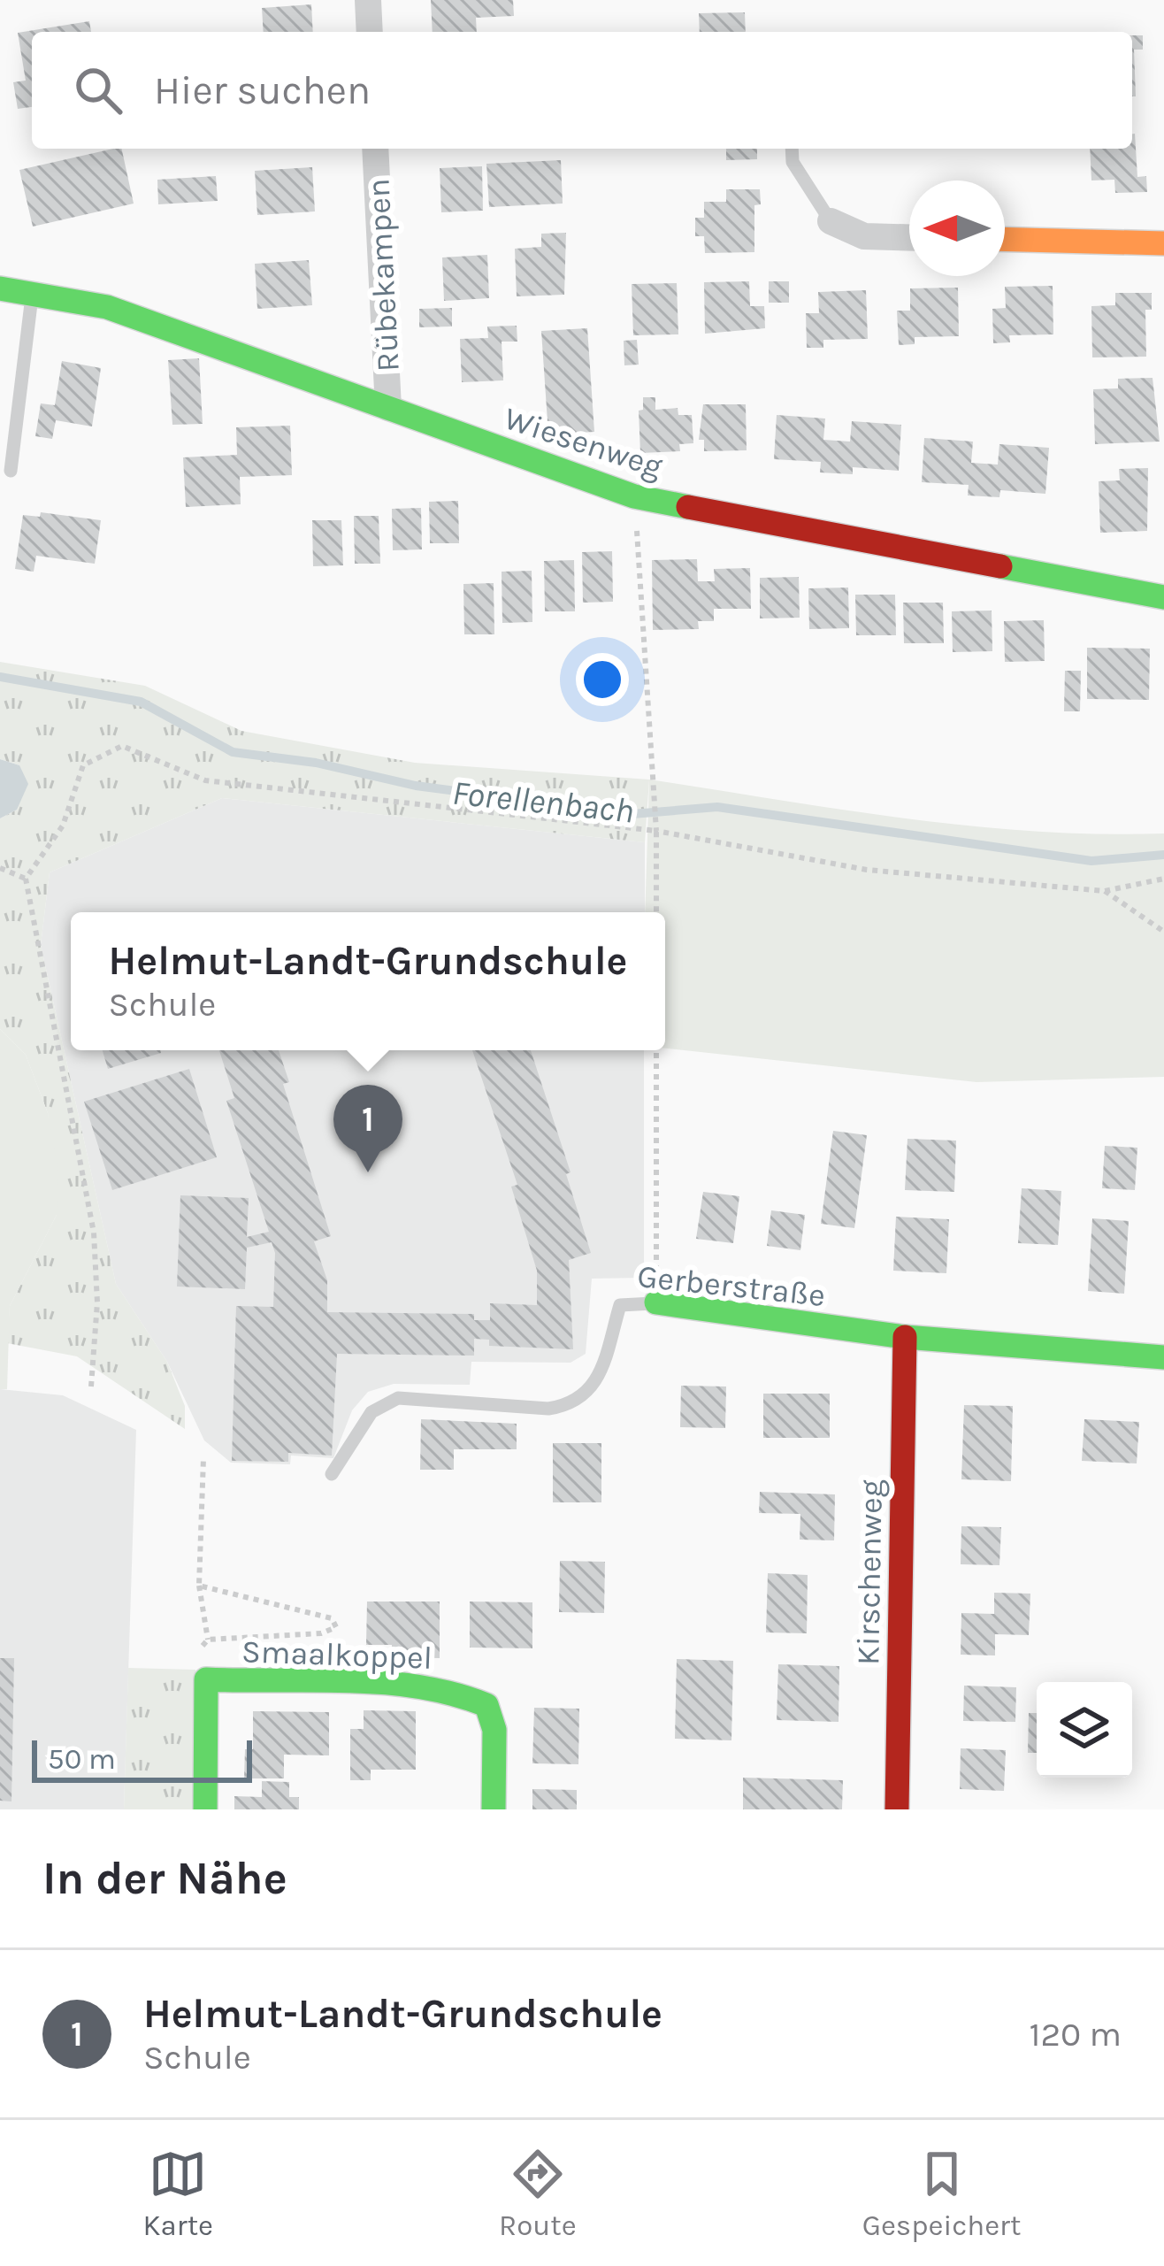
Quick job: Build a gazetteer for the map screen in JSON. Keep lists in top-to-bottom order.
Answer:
{
  "streets": {
    "street": [
      "Rübekampen",
      "Wiesenweg",
      "Gerberstraße",
      "Kirschenweg",
      "Smaalkoppel"
    ]
  },
  "crossings": [
    ["Rübekampen", "Wiesenweg"],
    ["Gerberstraße", "Kirschenweg"]
  ],
  "water": ["Forellenbach"],
  "scale_bar": "50 m",
  "north": "left",
  "page": {
    "search": "Hier suchen",
    "popup": ["Helmut-Landt-Grundschule", "Schule"],
    "pins": "1",
    "scale": "50 m",
    "heading": "In der Nähe",
    "list": [
      {
        "mark": "1",
        "name": "Helmut-Landt-Grundschule",
        "note": "Schule",
        "value": "120 m"
      }
    ],
    "nav": ["Karte", "Route", "Gespeichert"]
  }
}
